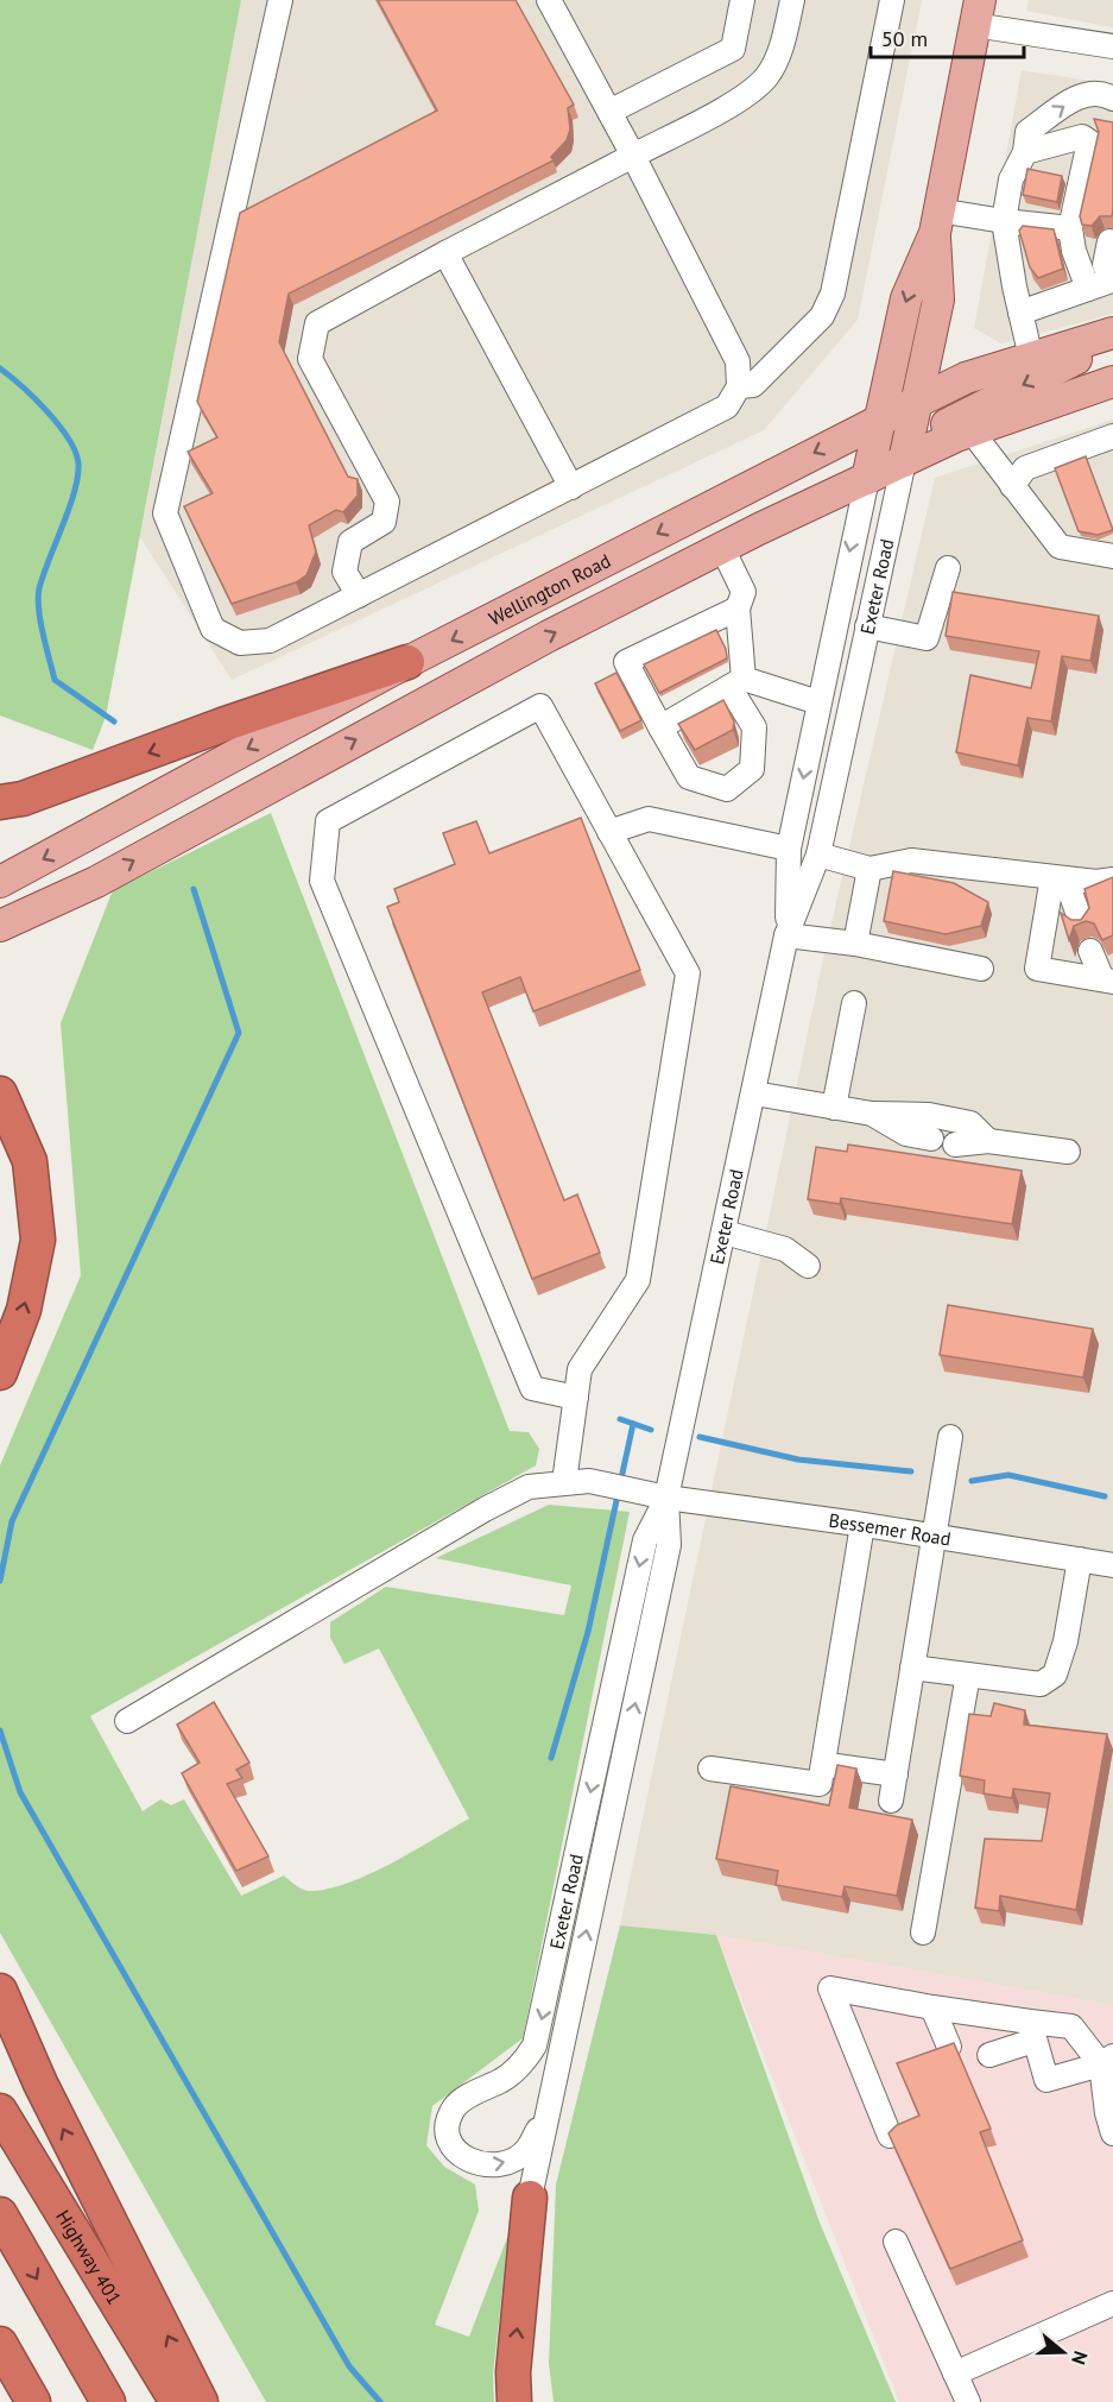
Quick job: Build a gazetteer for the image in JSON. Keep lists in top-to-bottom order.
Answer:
{
  "streets": {
    "highway": ["Highway 401"],
    "main road": ["Exeter Road", "Wellington Road"],
    "street": ["Bessemer Road"]
  },
  "crossings": [
    ["Exeter Road", "Wellington Road"],
    ["Exeter Road", "Bessemer Road"]
  ],
  "scale_bar": "50 m",
  "north": "right"
}
